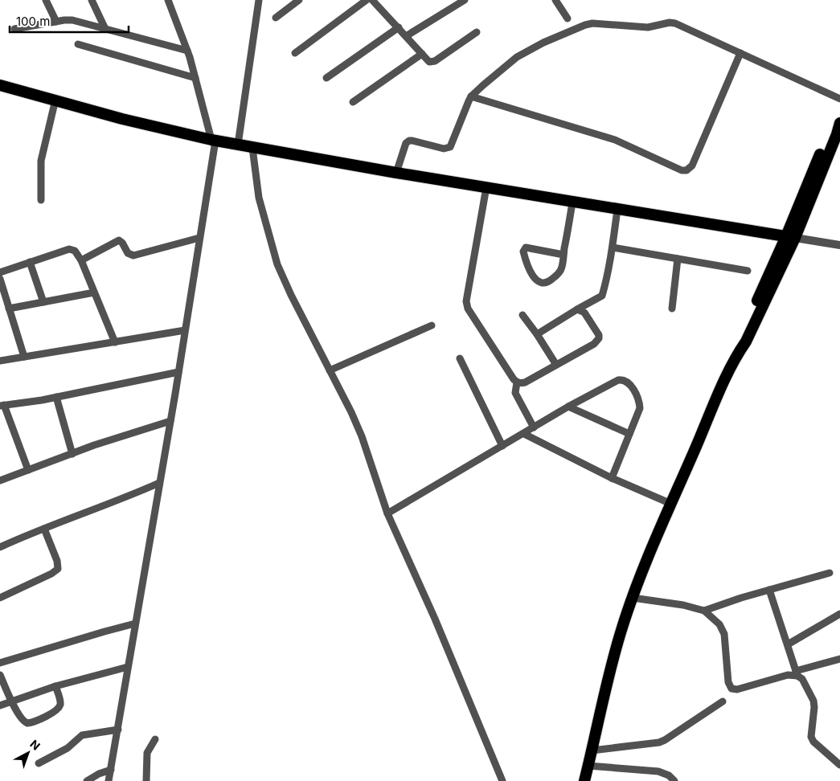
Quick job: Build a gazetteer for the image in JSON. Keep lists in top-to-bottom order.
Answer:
{
  "scale_bar": "100 m",
  "north": "top right"
}
